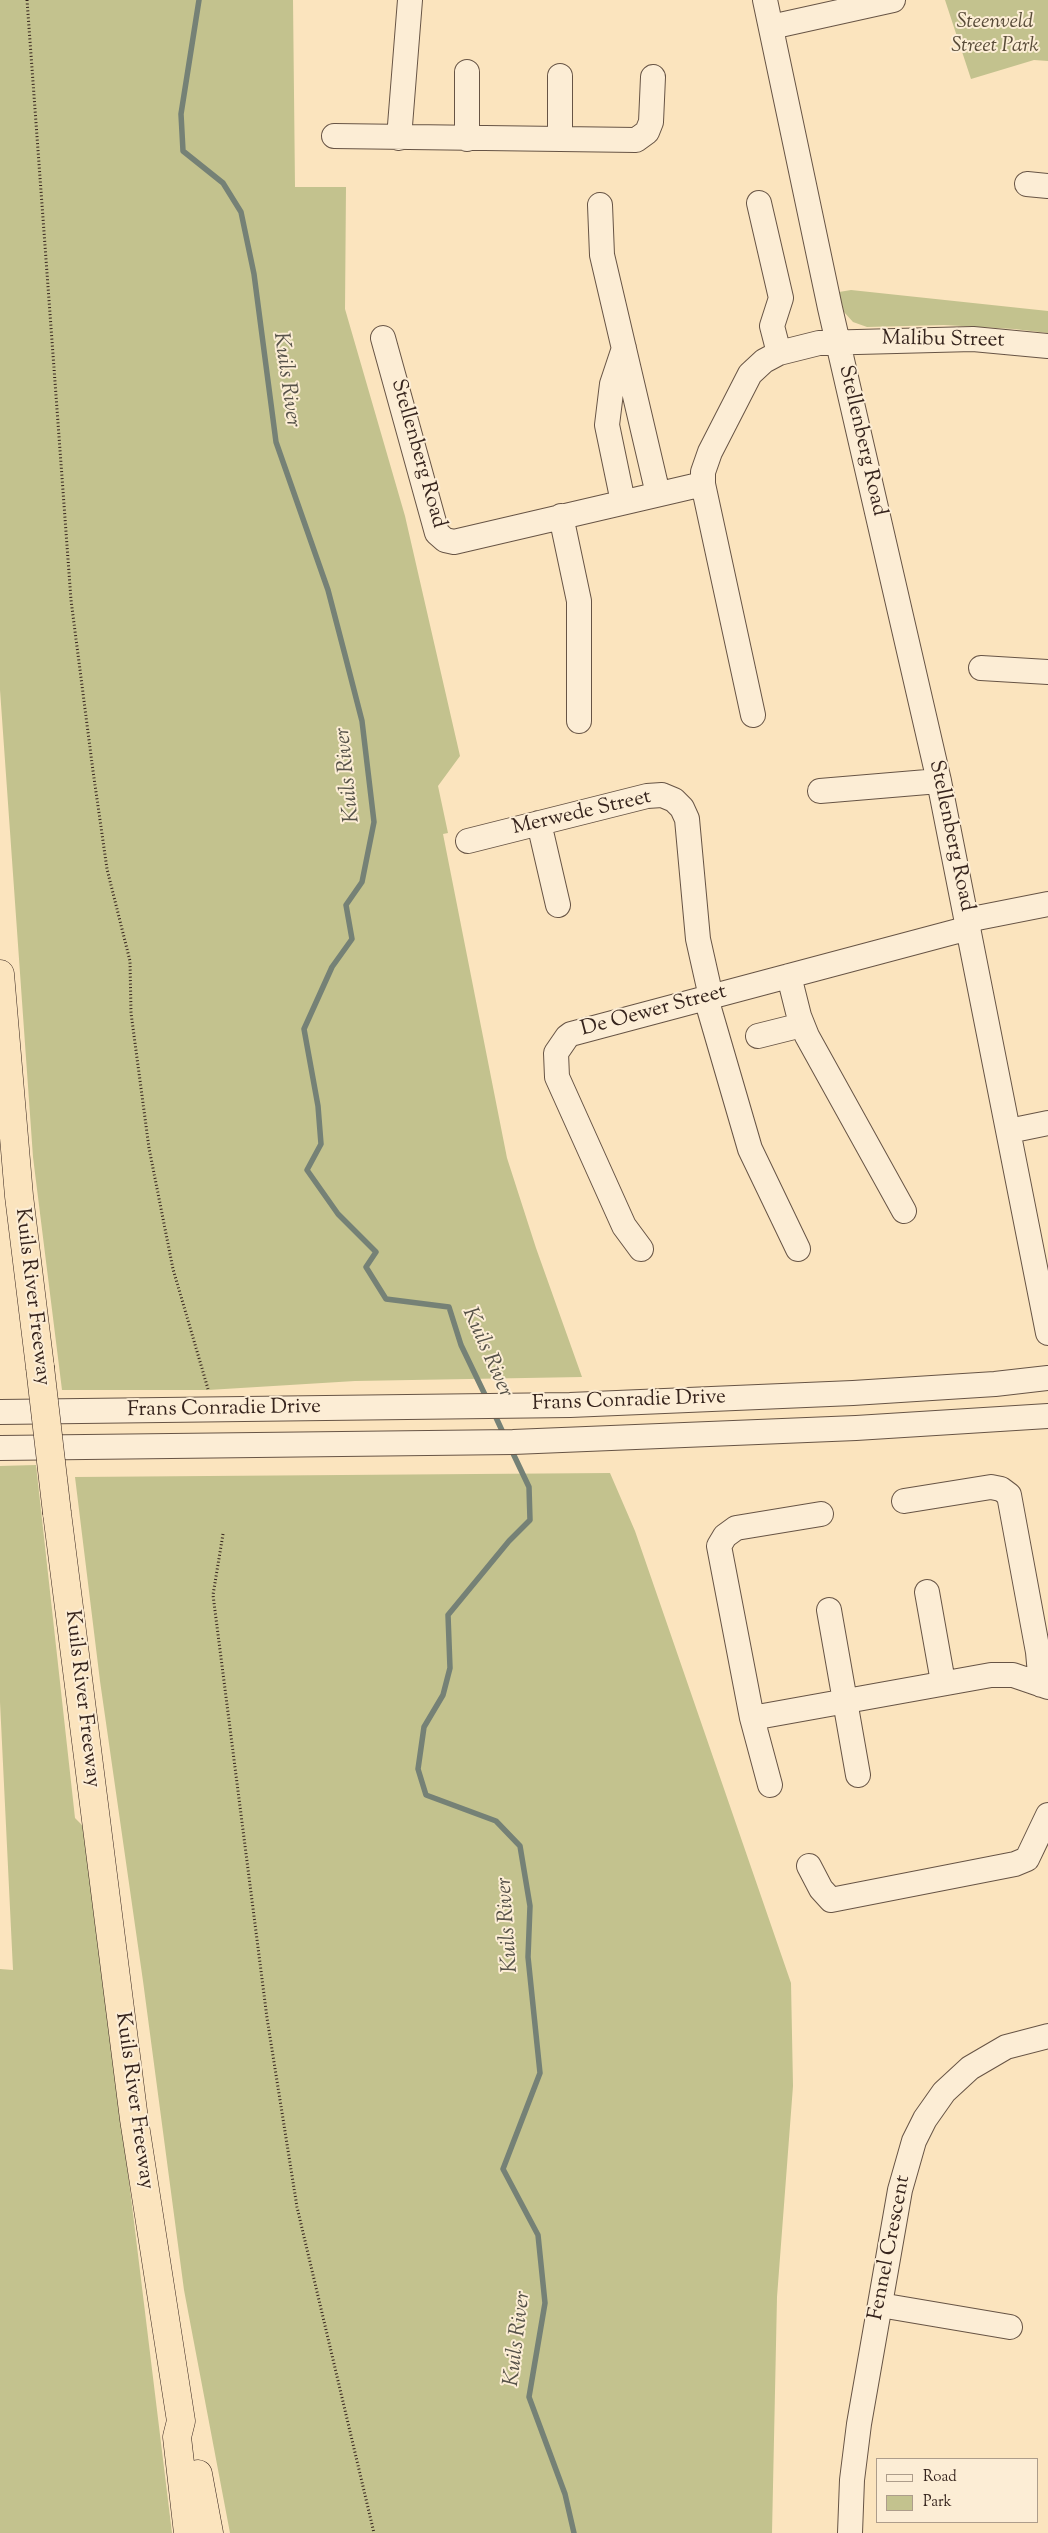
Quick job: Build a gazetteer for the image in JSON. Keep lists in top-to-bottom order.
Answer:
{
  "streets": {
    "highway": ["Kuils River Freeway"],
    "street": [
      "Malibu Street",
      "Stellenberg Road",
      "Merwede Street",
      "De Oewer Street",
      "Frans Conradie Drive",
      "Fennel Crescent"
    ]
  },
  "crossings": [
    ["Malibu Street", "Stellenberg Road"],
    ["Stellenberg Road", "De Oewer Street"],
    ["Merwede Street", "De Oewer Street"]
  ],
  "water": ["Kuils River"],
  "parks": ["Steenveld Street Park"],
  "legend": ["Road", "Park"]
}
